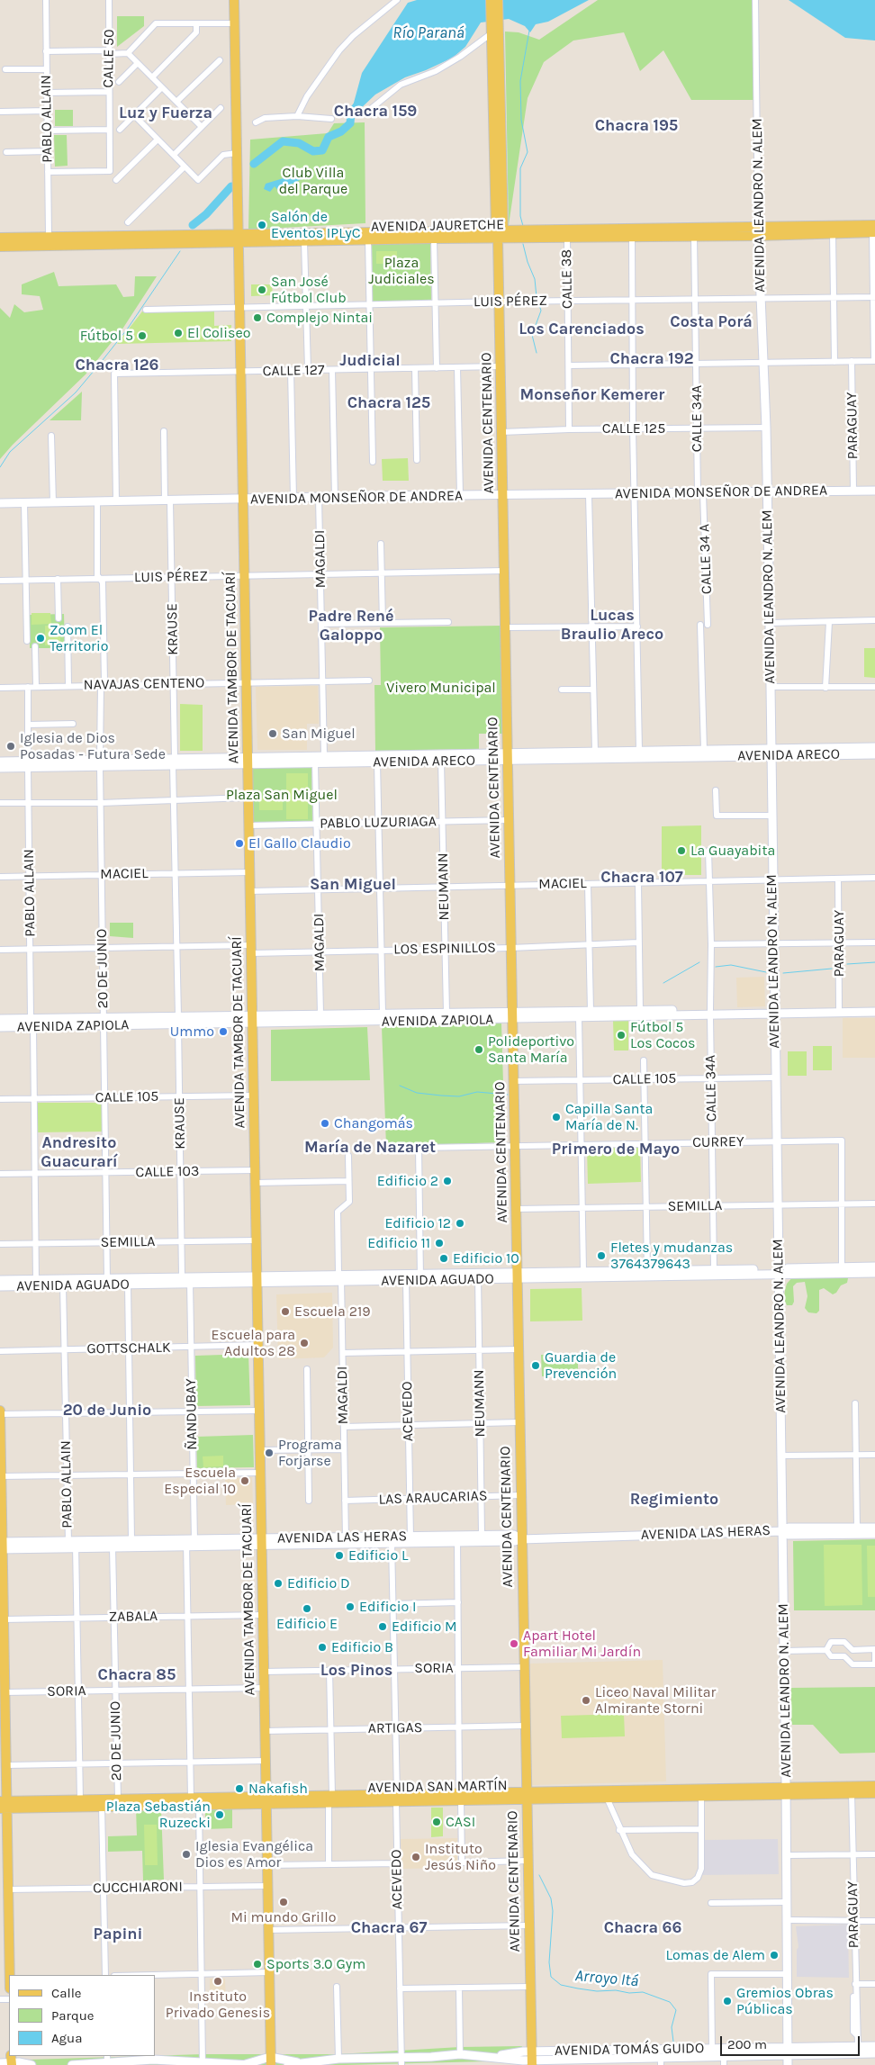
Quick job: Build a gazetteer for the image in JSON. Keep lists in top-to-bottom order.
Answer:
{
  "streets": {
    "main road": [
      "AVENIDA LEANDRO N. ALEM",
      "AVENIDA JAURETCHE",
      "AVENIDA CENTENARIO",
      "AVENIDA MONSEÑOR DE ANDREA",
      "AVENIDA TAMBOR DE TACUARÍ",
      "AVENIDA ARECO",
      "AVENIDA ZAPIOLA",
      "AVENIDA AGUADO",
      "AVENIDA LAS HERAS",
      "AVENIDA SAN MARTÍN",
      "AVENIDA TOMÁS GUIDO"
    ],
    "street": [
      "CALLE 50",
      "PABLO ALLAIN",
      "CALLE 38",
      "LUIS PÉREZ",
      "CALLE 127",
      "CALLE 34A",
      "PARAGUAY",
      "CALLE 125",
      "MAGALDI",
      "CALLE 34 A",
      "KRAUSE",
      "NAVAJAS CENTENO",
      "PABLO LUZURIAGA",
      "MACIEL",
      "NEUMANN",
      "LOS ESPINILLOS",
      "20 DE JUNIO",
      "CALLE 105",
      "CURREY",
      "CALLE 103",
      "SEMILLA",
      "GOTTSCHALK",
      "ACEVEDO",
      "ÑANDUBAY",
      "LAS ARAUCARIAS",
      "ZABALA",
      "SORIA",
      "ARTIGAS",
      "CUCCHIARONI"
    ]
  },
  "crossings": [
    ["CALLE 50", "PABLO ALLAIN"],
    ["PABLO ALLAIN", "AVENIDA JAURETCHE"],
    ["PABLO ALLAIN", "NAVAJAS CENTENO"],
    ["PABLO ALLAIN", "AVENIDA ARECO"],
    ["PABLO ALLAIN", "MACIEL"],
    ["PABLO ALLAIN", "LOS ESPINILLOS"],
    ["PABLO ALLAIN", "AVENIDA ZAPIOLA"],
    ["PABLO ALLAIN", "CALLE 105"],
    ["PABLO ALLAIN", "CALLE 103"],
    ["PABLO ALLAIN", "SEMILLA"],
    ["PABLO ALLAIN", "AVENIDA AGUADO"],
    ["PABLO ALLAIN", "GOTTSCHALK"],
    ["PABLO ALLAIN", "AVENIDA LAS HERAS"],
    ["PABLO ALLAIN", "ZABALA"],
    ["PABLO ALLAIN", "SORIA"],
    ["PABLO ALLAIN", "AVENIDA SAN MARTÍN"],
    ["AVENIDA LEANDRO N. ALEM", "AVENIDA JAURETCHE"],
    ["AVENIDA LEANDRO N. ALEM", "LUIS PÉREZ"],
    ["AVENIDA LEANDRO N. ALEM", "CALLE 125"],
    ["AVENIDA LEANDRO N. ALEM", "AVENIDA MONSEÑOR DE ANDREA"],
    ["AVENIDA LEANDRO N. ALEM", "AVENIDA ARECO"],
    ["AVENIDA LEANDRO N. ALEM", "MACIEL"],
    ["AVENIDA LEANDRO N. ALEM", "AVENIDA ZAPIOLA"],
    ["AVENIDA LEANDRO N. ALEM", "CALLE 105"],
    ["AVENIDA LEANDRO N. ALEM", "CURREY"],
    ["AVENIDA LEANDRO N. ALEM", "SEMILLA"],
    ["AVENIDA LEANDRO N. ALEM", "AVENIDA AGUADO"],
    ["AVENIDA LEANDRO N. ALEM", "AVENIDA LAS HERAS"],
    ["AVENIDA LEANDRO N. ALEM", "AVENIDA SAN MARTÍN"],
    ["AVENIDA LEANDRO N. ALEM", "AVENIDA TOMÁS GUIDO"],
    ["AVENIDA JAURETCHE", "CALLE 38"],
    ["AVENIDA JAURETCHE", "CALLE 34A"],
    ["AVENIDA JAURETCHE", "AVENIDA CENTENARIO"],
    ["AVENIDA JAURETCHE", "AVENIDA TAMBOR DE TACUARÍ"],
    ["CALLE 38", "LUIS PÉREZ"],
    ["CALLE 38", "CALLE 125"],
    ["LUIS PÉREZ", "CALLE 34A"],
    ["LUIS PÉREZ", "AVENIDA CENTENARIO"],
    ["LUIS PÉREZ", "MAGALDI"],
    ["LUIS PÉREZ", "KRAUSE"],
    ["LUIS PÉREZ", "AVENIDA TAMBOR DE TACUARÍ"],
    ["LUIS PÉREZ", "20 DE JUNIO"],
    ["CALLE 127", "AVENIDA CENTENARIO"],
    ["CALLE 127", "AVENIDA MONSEÑOR DE ANDREA"],
    ["CALLE 127", "AVENIDA TAMBOR DE TACUARÍ"],
    ["CALLE 34A", "CALLE 125"],
    ["CALLE 34A", "AVENIDA MONSEÑOR DE ANDREA"],
    ["CALLE 34A", "CALLE 34 A"],
    ["CALLE 34A", "MACIEL"],
    ["CALLE 34A", "AVENIDA ZAPIOLA"],
    ["CALLE 34A", "CALLE 105"],
    ["CALLE 34A", "CURREY"],
    ["CALLE 34A", "SEMILLA"],
    ["CALLE 34A", "AVENIDA AGUADO"],
    ["AVENIDA CENTENARIO", "CALLE 125"],
    ["AVENIDA CENTENARIO", "AVENIDA MONSEÑOR DE ANDREA"],
    ["AVENIDA CENTENARIO", "AVENIDA ARECO"],
    ["AVENIDA CENTENARIO", "PABLO LUZURIAGA"],
    ["AVENIDA CENTENARIO", "MACIEL"],
    ["AVENIDA CENTENARIO", "LOS ESPINILLOS"],
    ["AVENIDA CENTENARIO", "AVENIDA ZAPIOLA"],
    ["AVENIDA CENTENARIO", "CALLE 105"],
    ["AVENIDA CENTENARIO", "CURREY"],
    ["AVENIDA CENTENARIO", "SEMILLA"],
    ["AVENIDA CENTENARIO", "AVENIDA AGUADO"],
    ["AVENIDA CENTENARIO", "LAS ARAUCARIAS"],
    ["AVENIDA CENTENARIO", "AVENIDA LAS HERAS"],
    ["AVENIDA CENTENARIO", "SORIA"],
    ["AVENIDA CENTENARIO", "ARTIGAS"],
    ["AVENIDA CENTENARIO", "AVENIDA SAN MARTÍN"],
    ["AVENIDA CENTENARIO", "AVENIDA TOMÁS GUIDO"],
    ["PARAGUAY", "AVENIDA MONSEÑOR DE ANDREA"],
    ["PARAGUAY", "MACIEL"],
    ["PARAGUAY", "AVENIDA ZAPIOLA"],
    ["PARAGUAY", "AVENIDA SAN MARTÍN"],
    ["PARAGUAY", "AVENIDA TOMÁS GUIDO"],
    ["AVENIDA MONSEÑOR DE ANDREA", "MAGALDI"],
    ["AVENIDA MONSEÑOR DE ANDREA", "CALLE 34 A"],
    ["AVENIDA MONSEÑOR DE ANDREA", "KRAUSE"],
    ["AVENIDA MONSEÑOR DE ANDREA", "AVENIDA TAMBOR DE TACUARÍ"],
    ["AVENIDA MONSEÑOR DE ANDREA", "20 DE JUNIO"],
    ["MAGALDI", "NAVAJAS CENTENO"],
    ["MAGALDI", "AVENIDA ARECO"],
    ["MAGALDI", "PABLO LUZURIAGA"],
    ["MAGALDI", "MACIEL"],
    ["MAGALDI", "LOS ESPINILLOS"],
    ["MAGALDI", "AVENIDA ZAPIOLA"],
    ["MAGALDI", "AVENIDA AGUADO"],
    ["MAGALDI", "LAS ARAUCARIAS"],
    ["MAGALDI", "AVENIDA LAS HERAS"],
    ["KRAUSE", "NAVAJAS CENTENO"],
    ["KRAUSE", "AVENIDA ARECO"],
    ["KRAUSE", "MACIEL"],
    ["KRAUSE", "LOS ESPINILLOS"],
    ["KRAUSE", "AVENIDA ZAPIOLA"],
    ["KRAUSE", "CALLE 105"],
    ["KRAUSE", "CALLE 103"],
    ["KRAUSE", "SEMILLA"],
    ["KRAUSE", "AVENIDA AGUADO"],
    ["AVENIDA TAMBOR DE TACUARÍ", "NAVAJAS CENTENO"],
    ["AVENIDA TAMBOR DE TACUARÍ", "AVENIDA ARECO"],
    ["AVENIDA TAMBOR DE TACUARÍ", "PABLO LUZURIAGA"],
    ["AVENIDA TAMBOR DE TACUARÍ", "MACIEL"],
    ["AVENIDA TAMBOR DE TACUARÍ", "LOS ESPINILLOS"],
    ["AVENIDA TAMBOR DE TACUARÍ", "AVENIDA ZAPIOLA"],
    ["AVENIDA TAMBOR DE TACUARÍ", "CALLE 105"],
    ["AVENIDA TAMBOR DE TACUARÍ", "CALLE 103"],
    ["AVENIDA TAMBOR DE TACUARÍ", "SEMILLA"],
    ["AVENIDA TAMBOR DE TACUARÍ", "AVENIDA AGUADO"],
    ["AVENIDA TAMBOR DE TACUARÍ", "GOTTSCHALK"],
    ["AVENIDA TAMBOR DE TACUARÍ", "AVENIDA LAS HERAS"],
    ["AVENIDA TAMBOR DE TACUARÍ", "ZABALA"],
    ["AVENIDA TAMBOR DE TACUARÍ", "SORIA"],
    ["AVENIDA TAMBOR DE TACUARÍ", "ARTIGAS"],
    ["AVENIDA TAMBOR DE TACUARÍ", "AVENIDA SAN MARTÍN"],
    ["AVENIDA TAMBOR DE TACUARÍ", "CUCCHIARONI"],
    ["AVENIDA TAMBOR DE TACUARÍ", "AVENIDA TOMÁS GUIDO"],
    ["NAVAJAS CENTENO", "20 DE JUNIO"],
    ["AVENIDA ARECO", "NEUMANN"],
    ["AVENIDA ARECO", "20 DE JUNIO"],
    ["PABLO LUZURIAGA", "NEUMANN"],
    ["MACIEL", "NEUMANN"],
    ["MACIEL", "20 DE JUNIO"],
    ["NEUMANN", "LOS ESPINILLOS"],
    ["NEUMANN", "AVENIDA ZAPIOLA"],
    ["NEUMANN", "AVENIDA AGUADO"],
    ["NEUMANN", "LAS ARAUCARIAS"],
    ["NEUMANN", "AVENIDA LAS HERAS"],
    ["LOS ESPINILLOS", "20 DE JUNIO"],
    ["20 DE JUNIO", "AVENIDA ZAPIOLA"],
    ["20 DE JUNIO", "CALLE 105"],
    ["20 DE JUNIO", "CALLE 103"],
    ["20 DE JUNIO", "SEMILLA"],
    ["20 DE JUNIO", "AVENIDA AGUADO"],
    ["20 DE JUNIO", "AVENIDA LAS HERAS"],
    ["20 DE JUNIO", "ZABALA"],
    ["20 DE JUNIO", "SORIA"],
    ["20 DE JUNIO", "AVENIDA SAN MARTÍN"],
    ["CURREY", "SEMILLA"],
    ["AVENIDA AGUADO", "ACEVEDO"],
    ["AVENIDA AGUADO", "ÑANDUBAY"],
    ["GOTTSCHALK", "ÑANDUBAY"],
    ["ACEVEDO", "LAS ARAUCARIAS"],
    ["ACEVEDO", "AVENIDA LAS HERAS"],
    ["ACEVEDO", "SORIA"],
    ["ACEVEDO", "ARTIGAS"],
    ["ACEVEDO", "AVENIDA SAN MARTÍN"],
    ["ACEVEDO", "AVENIDA TOMÁS GUIDO"],
    ["ÑANDUBAY", "AVENIDA LAS HERAS"],
    ["ÑANDUBAY", "ZABALA"],
    ["ÑANDUBAY", "SORIA"],
    ["ÑANDUBAY", "AVENIDA SAN MARTÍN"]
  ],
  "districts": [
    "Chacra 159",
    "Luz y Fuerza",
    "Chacra 195",
    "Costa Porá",
    "Los Carenciados",
    "Chacra 192",
    "Judicial",
    "Chacra 126",
    "Monseñor Kemerer",
    "Chacra 125",
    "Lucas Braulio Areco",
    "Padre René Galoppo",
    "Chacra 107",
    "San Miguel",
    "Andresito Guacurarí",
    "María de Nazaret",
    "Primero de Mayo",
    "20 de Junio",
    "Regimiento",
    "Los Pinos",
    "Chacra 85",
    "Chacra 67",
    "Chacra 66",
    "Papini"
  ],
  "water": ["Río Paraná", "Arroyo Itá"],
  "parks": [
    "Club Villa del Parque",
    "Plaza Judiciales",
    "Vivero Municipal",
    "Plaza San Miguel"
  ],
  "places": [
    "Salón de Eventos IPLyC",
    "San José Fútbol Club",
    "Complejo Nintai",
    "El Coliseo",
    "Fútbol 5",
    "Zoom El Territorio",
    "San Miguel",
    "Iglesia de Dios Posadas - Futura Sede",
    "El Gallo Claudio",
    "La Guayabita",
    "Ummo",
    "Fútbol 5 Los Cocos",
    "Polideportivo Santa María",
    "Capilla Santa María de N.",
    "Changomás",
    "Edificio 2",
    "Edificio 12",
    "Edificio 11",
    "Fletes y mudanzas 3764379643",
    "Edificio 10",
    "Escuela 219",
    "Escuela para Adultos 28",
    "Guardia de Prevención",
    "Programa Forjarse",
    "Escuela Especial 10",
    "Edificio L",
    "Edificio D",
    "Edificio I",
    "Edificio E",
    "Edificio M",
    "Apart Hotel Familiar Mi Jardín",
    "Edificio B",
    "Liceo Naval Militar Almirante Storni",
    "Nakafish",
    "Plaza Sebastián Ruzecki",
    "CASI",
    "Iglesia Evangélica Dios es Amor",
    "Instituto Jesús Niño",
    "Mi mundo Grillo",
    "Lomas de Alem",
    "Sports 3.0 Gym",
    "Instituto Privado Genesis",
    "Gremios Obras Públicas"
  ],
  "legend": ["Calle", "Parque", "Agua"],
  "scale_bar": "200 m"
}
